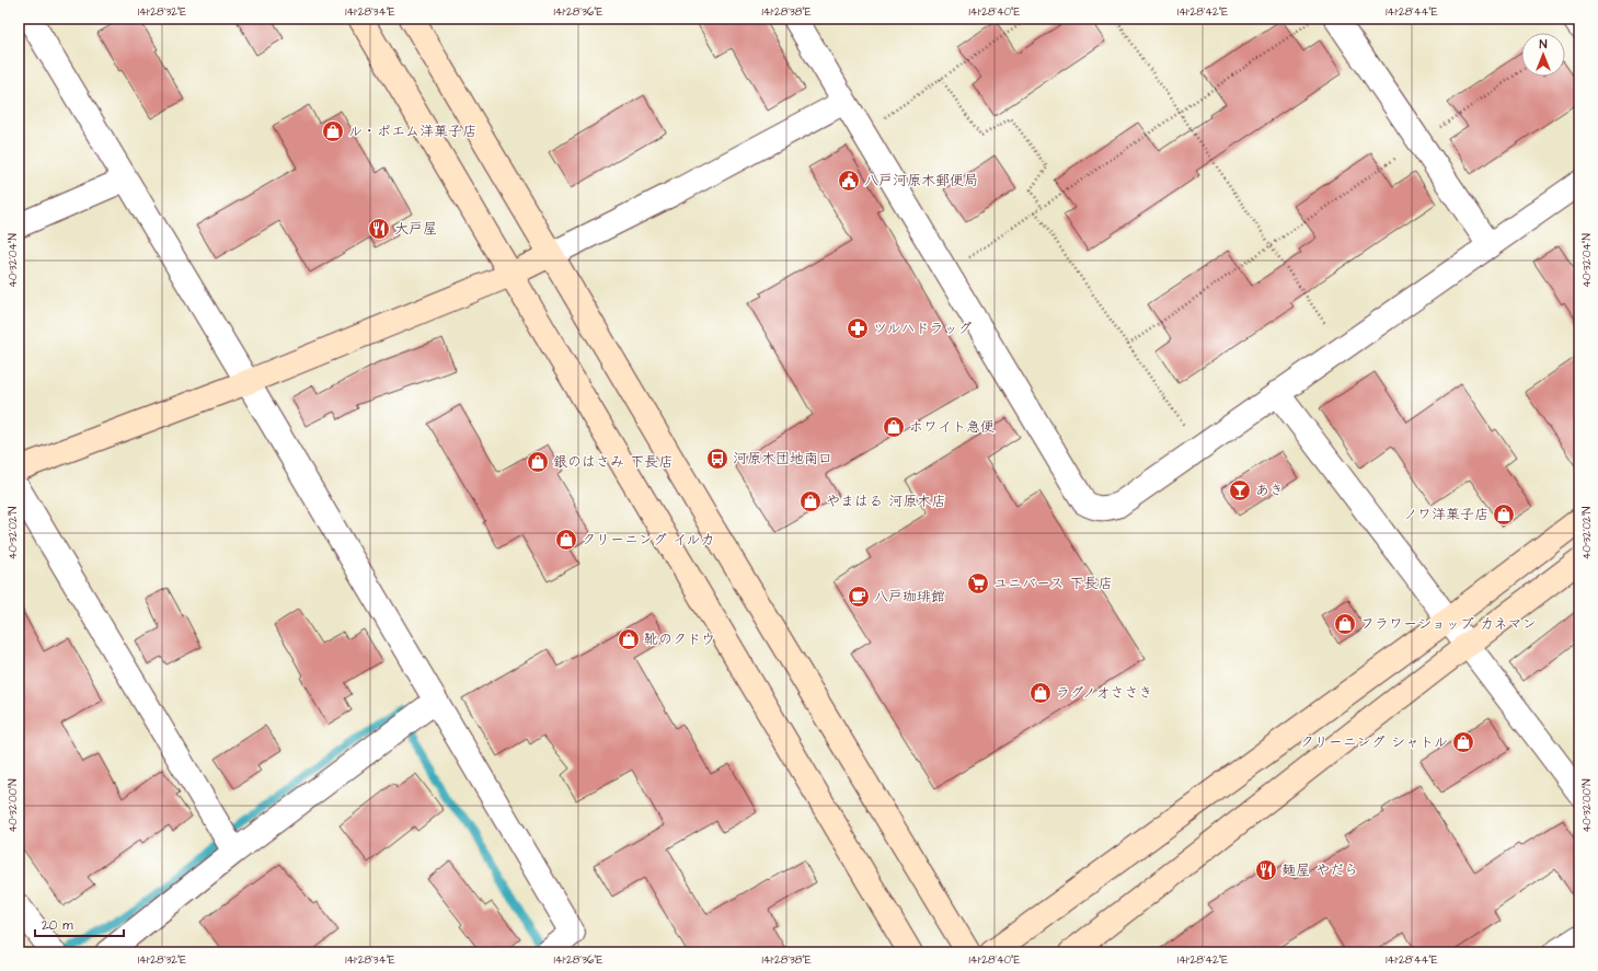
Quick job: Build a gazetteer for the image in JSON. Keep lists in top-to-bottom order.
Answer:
{
  "places": {
    "shop": [
      "ル・ポエム洋菓子店",
      "ホワイト急便",
      "銀のはさみ 下長店",
      "やまはる 河原木店",
      "ノワ洋菓子店",
      "クリーニング イルカ",
      "フラワーショップ カネマン",
      "靴のクドウ",
      "ラグノオささき",
      "クリーニング シャトル"
    ],
    "public building": ["八戸河原木郵便局"],
    "restaurant": ["大戸屋", "麺屋 やだら"],
    "pharmacy": ["ツルハドラッグ"],
    "bus stop": ["河原木団地南口"],
    "bar": ["あき"],
    "supermarket": ["ユニバース 下長店"],
    "cafe": ["八戸珈琲館"]
  },
  "scale_bar": "20 m",
  "north": "top",
  "coordinates": [
    "141°28'32\"E",
    "141°28'34\"E",
    "141°28'36\"E",
    "141°28'38\"E",
    "141°28'40\"E",
    "141°28'42\"E",
    "141°28'44\"E",
    "40°32'04\"N",
    "40°32'02\"N",
    "40°32'00\"N"
  ]
}
